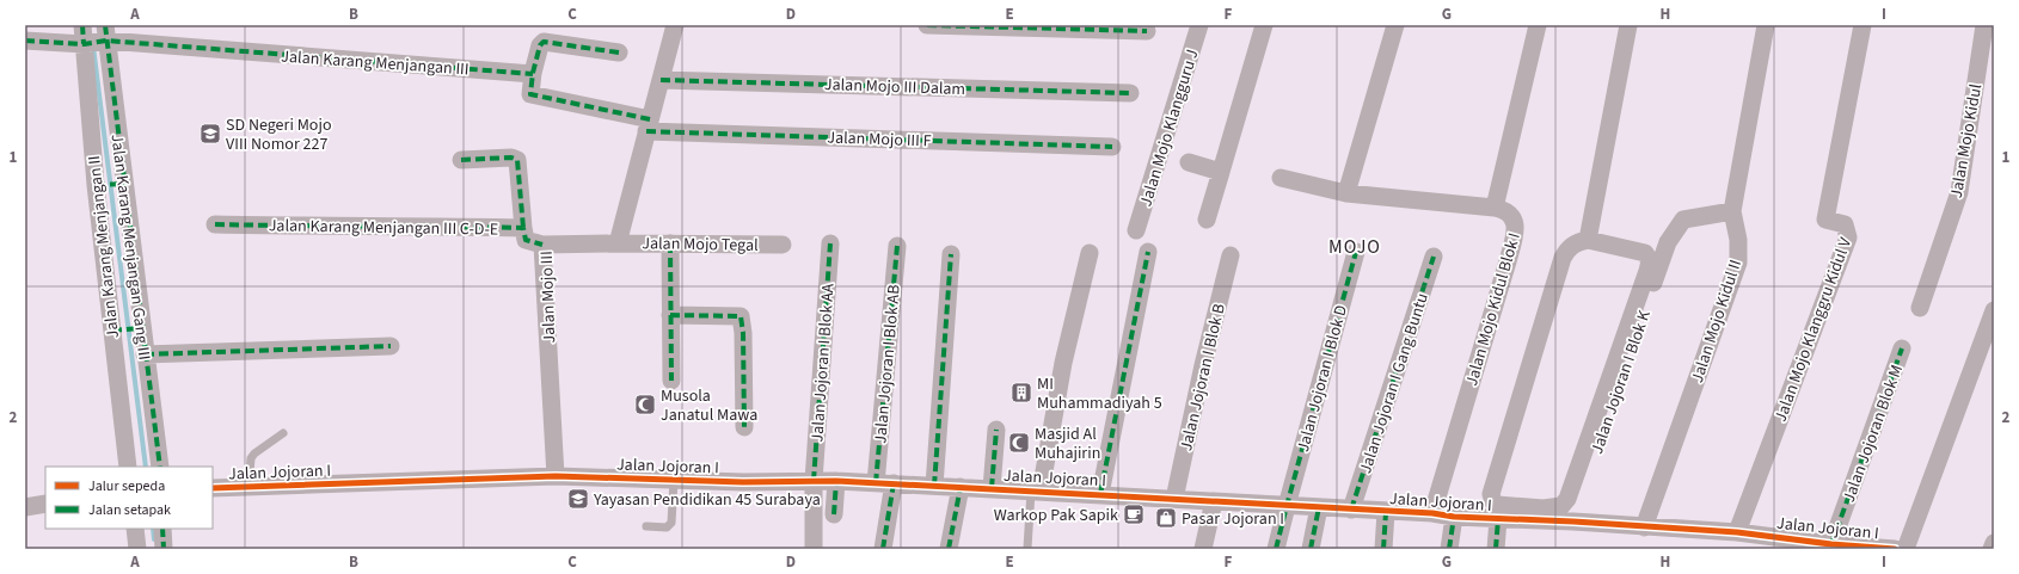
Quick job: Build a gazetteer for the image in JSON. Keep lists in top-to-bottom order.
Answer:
{
  "streets": {
    "street": [
      "Jalan Karang Menjangan III",
      "Jalan Mojo III Dalam",
      "Jalan Mojo Klangguru J",
      "Jalan Mojo III F",
      "Jalan Mojo Kidul",
      "Jalan Karang Menjangan III C-D-E",
      "Jalan Mojo Tegal",
      "Jalan Karang Menjangan II",
      "Jalan Karang Menjangan Gang III",
      "Jalan Mojo III",
      "Jalan Mojo Kidul Blok I",
      "Jalan Mojo Kidul II",
      "Jalan Mojo Klanggru Kidul V",
      "Jalan Jojoran I Blok AA",
      "Jalan Jojoran I Blok AB",
      "Jalan Jojoran I Blok B",
      "Jalan Jojoran I Blok D",
      "Jalan Jojoran I Blok K",
      "Jalan Jojoran I Gang Buntu",
      "Jalan Jojoran Blok M",
      "Jalan Jojoran I"
    ]
  },
  "crossings": [
    ["Jalan Karang Menjangan III", "Jalan Mojo III F"],
    ["Jalan Karang Menjangan III", "Jalan Karang Menjangan II"],
    ["Jalan Karang Menjangan III", "Jalan Karang Menjangan Gang III"],
    ["Jalan Karang Menjangan III C-D-E", "Jalan Mojo III"],
    ["Jalan Mojo Tegal", "Jalan Mojo III"],
    ["Jalan Karang Menjangan II", "Jalan Karang Menjangan Gang III"],
    ["Jalan Mojo III", "Jalan Jojoran I"],
    ["Jalan Mojo Kidul Blok I", "Jalan Jojoran I"],
    ["Jalan Mojo Kidul II", "Jalan Jojoran I Blok K"],
    ["Jalan Mojo Kidul II", "Jalan Jojoran I"],
    ["Jalan Mojo Klanggru Kidul V", "Jalan Jojoran I"],
    ["Jalan Jojoran I Blok AA", "Jalan Jojoran I"],
    ["Jalan Jojoran I Blok AB", "Jalan Jojoran I"],
    ["Jalan Jojoran I Blok B", "Jalan Jojoran I"],
    ["Jalan Jojoran I Blok D", "Jalan Jojoran I"],
    ["Jalan Jojoran I Blok K", "Jalan Jojoran I"],
    ["Jalan Jojoran I Gang Buntu", "Jalan Jojoran I"],
    ["Jalan Jojoran Blok M", "Jalan Jojoran I"]
  ],
  "districts": ["MOJO"],
  "places": {
    "school or university": ["SD Negeri Mojo VIII Nomor 227", "Yayasan Pendidikan 45 Surabaya"],
    "building": ["MI Muhammadiyah 5"],
    "mosque": ["Musola Janatul Mawa", "Masjid Al Muhajirin"],
    "cafe": ["Warkop Pak Sapik"],
    "shop": ["Pasar Jojoran I"]
  },
  "legend": ["Jalur sepeda", "Jalan setapak"],
  "grid": {
    "columns": [
      "A",
      "B",
      "C",
      "D",
      "E",
      "F",
      "G",
      "H",
      "I"
    ],
    "rows": ["1", "2"]
  }
}
